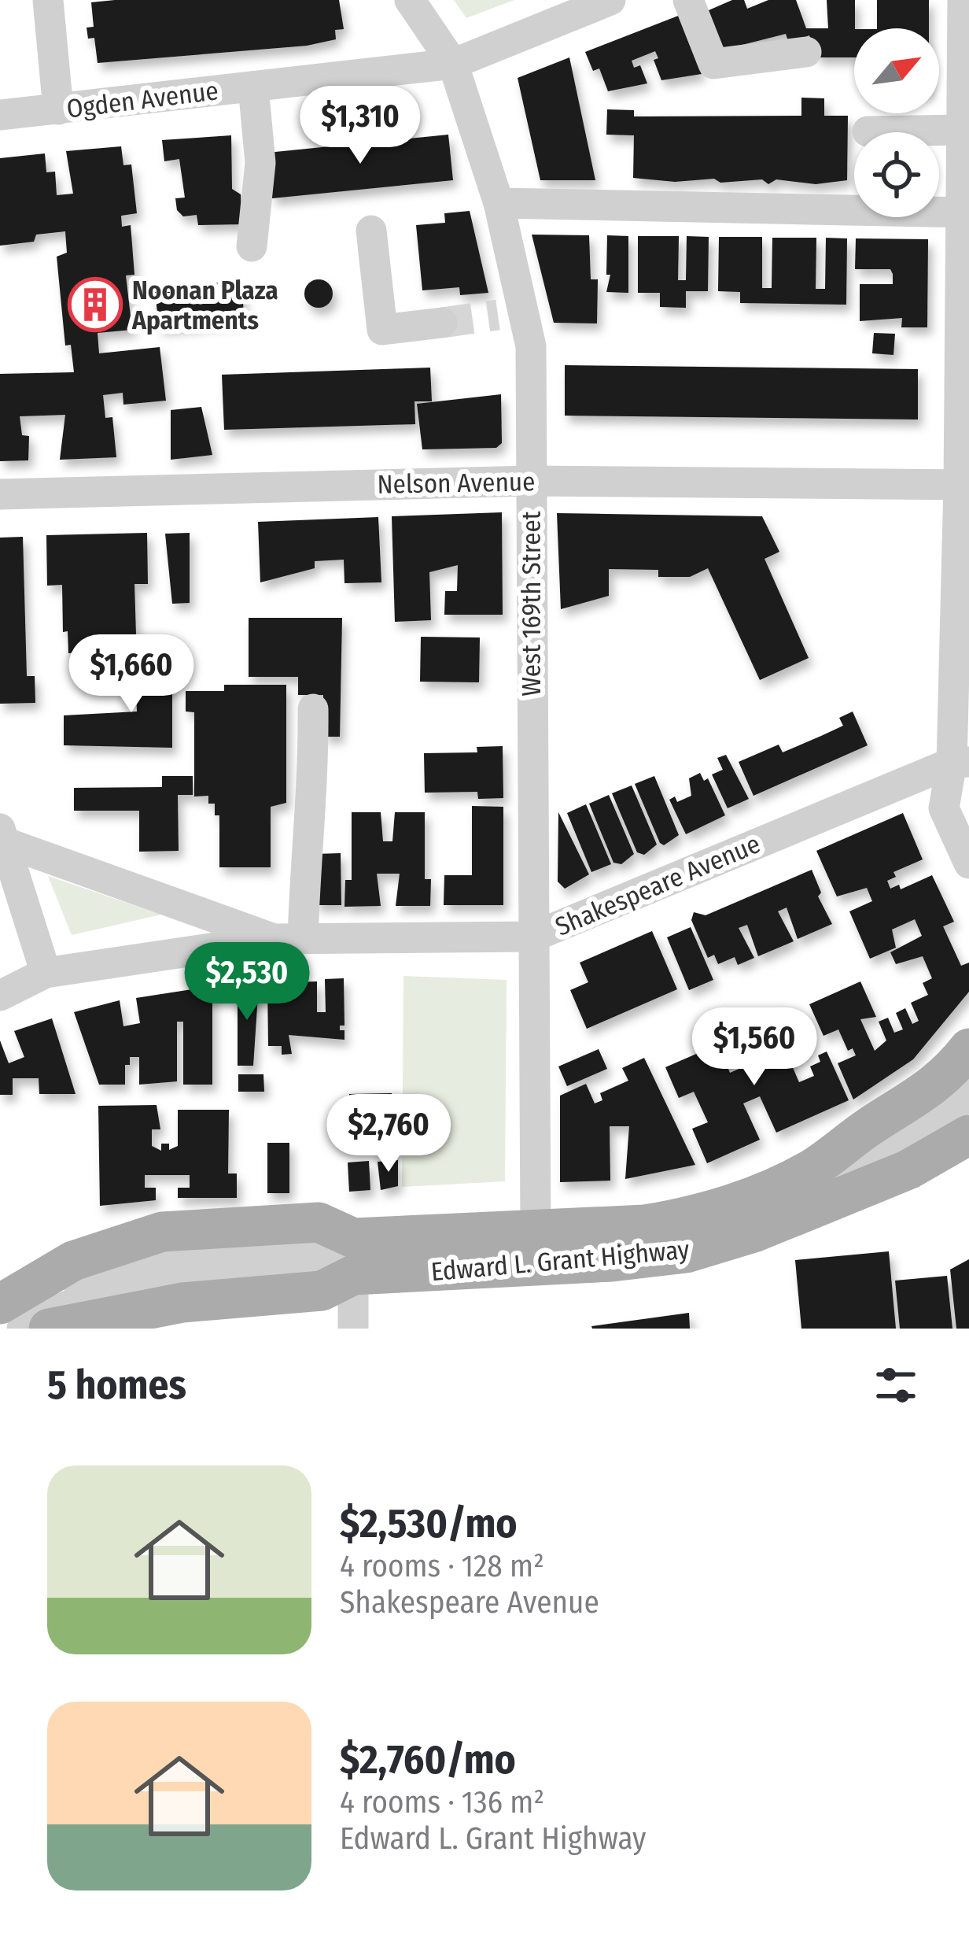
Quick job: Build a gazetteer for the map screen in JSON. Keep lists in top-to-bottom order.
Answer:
{
  "streets": {
    "main road": ["Edward L. Grant Highway"],
    "street": [
      "Ogden Avenue",
      "Nelson Avenue",
      "West 169th Street",
      "Shakespeare Avenue"
    ]
  },
  "crossings": [
    ["Ogden Avenue", "West 169th Street"],
    ["Nelson Avenue", "West 169th Street"],
    ["West 169th Street", "Shakespeare Avenue"],
    ["West 169th Street", "Edward L. Grant Highway"]
  ],
  "places": {
    "building": ["Noonan Plaza Apartments"]
  },
  "north": "top right",
  "page": {
    "price": [
      "$1,310",
      "$1,660",
      "$2,530",
      "$1,560",
      "$2,760"
    ],
    "heading": "5 homes",
    "list": [
      {
        "name": "$2,530/mo",
        "note": "4 rooms · 128 m² · Shakespeare Avenue"
      },
      {
        "name": "$2,760/mo",
        "note": "4 rooms · 136 m² · Edward L. Grant Highway"
      }
    ]
  }
}
